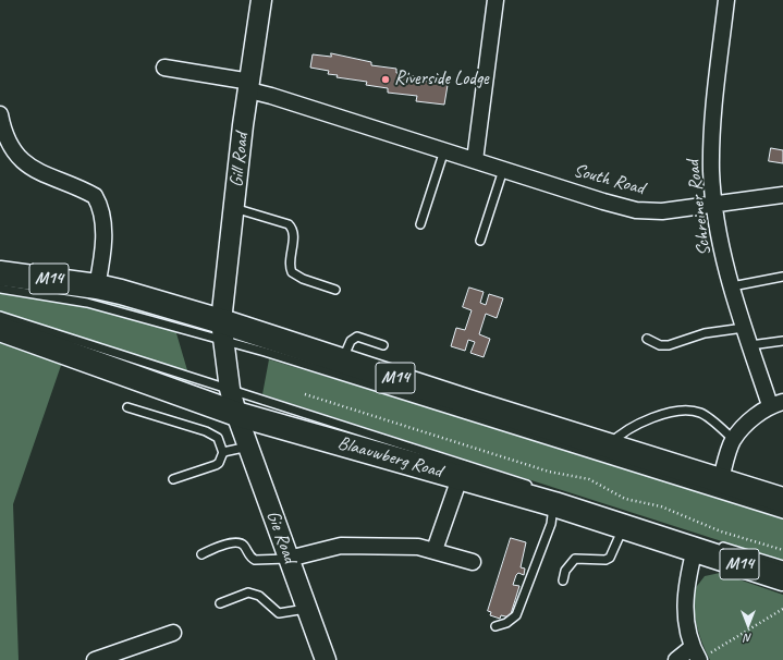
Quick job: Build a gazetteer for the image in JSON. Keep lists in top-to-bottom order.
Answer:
{
  "streets": {
    "main road": ["M14", "Blaauwberg Road"],
    "street": [
      "Gill Road",
      "South Road",
      "Schreiner Road",
      "Gie Road"
    ]
  },
  "crossings": [
    ["Gill Road", "South Road"],
    ["Gill Road", "M14"],
    ["Gill Road", "Gie Road"],
    ["South Road", "Schreiner Road"],
    ["Blaauwberg Road", "Gie Road"]
  ],
  "places": ["Riverside Lodge"],
  "north": "bottom"
}
